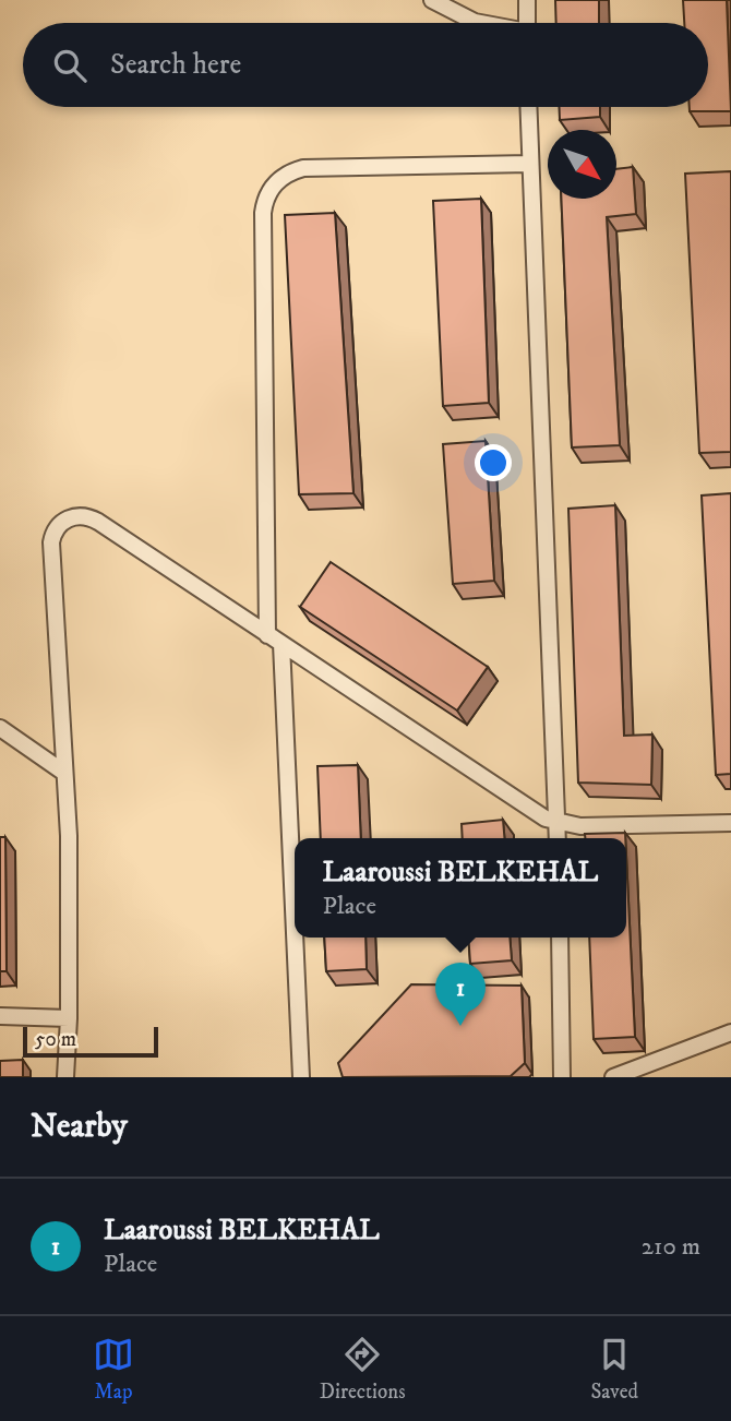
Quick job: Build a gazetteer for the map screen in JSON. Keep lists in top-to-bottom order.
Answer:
{
  "scale_bar": "50 m",
  "north": "bottom right",
  "page": {
    "search": "Search here",
    "popup": ["Laaroussi BELKEHAL", "Place"],
    "pins": "1",
    "scale": "50 m",
    "heading": "Nearby",
    "list": [
      {
        "mark": "1",
        "name": "Laaroussi BELKEHAL",
        "note": "Place",
        "value": "210 m"
      }
    ],
    "nav": ["Map", "Directions", "Saved"]
  }
}
